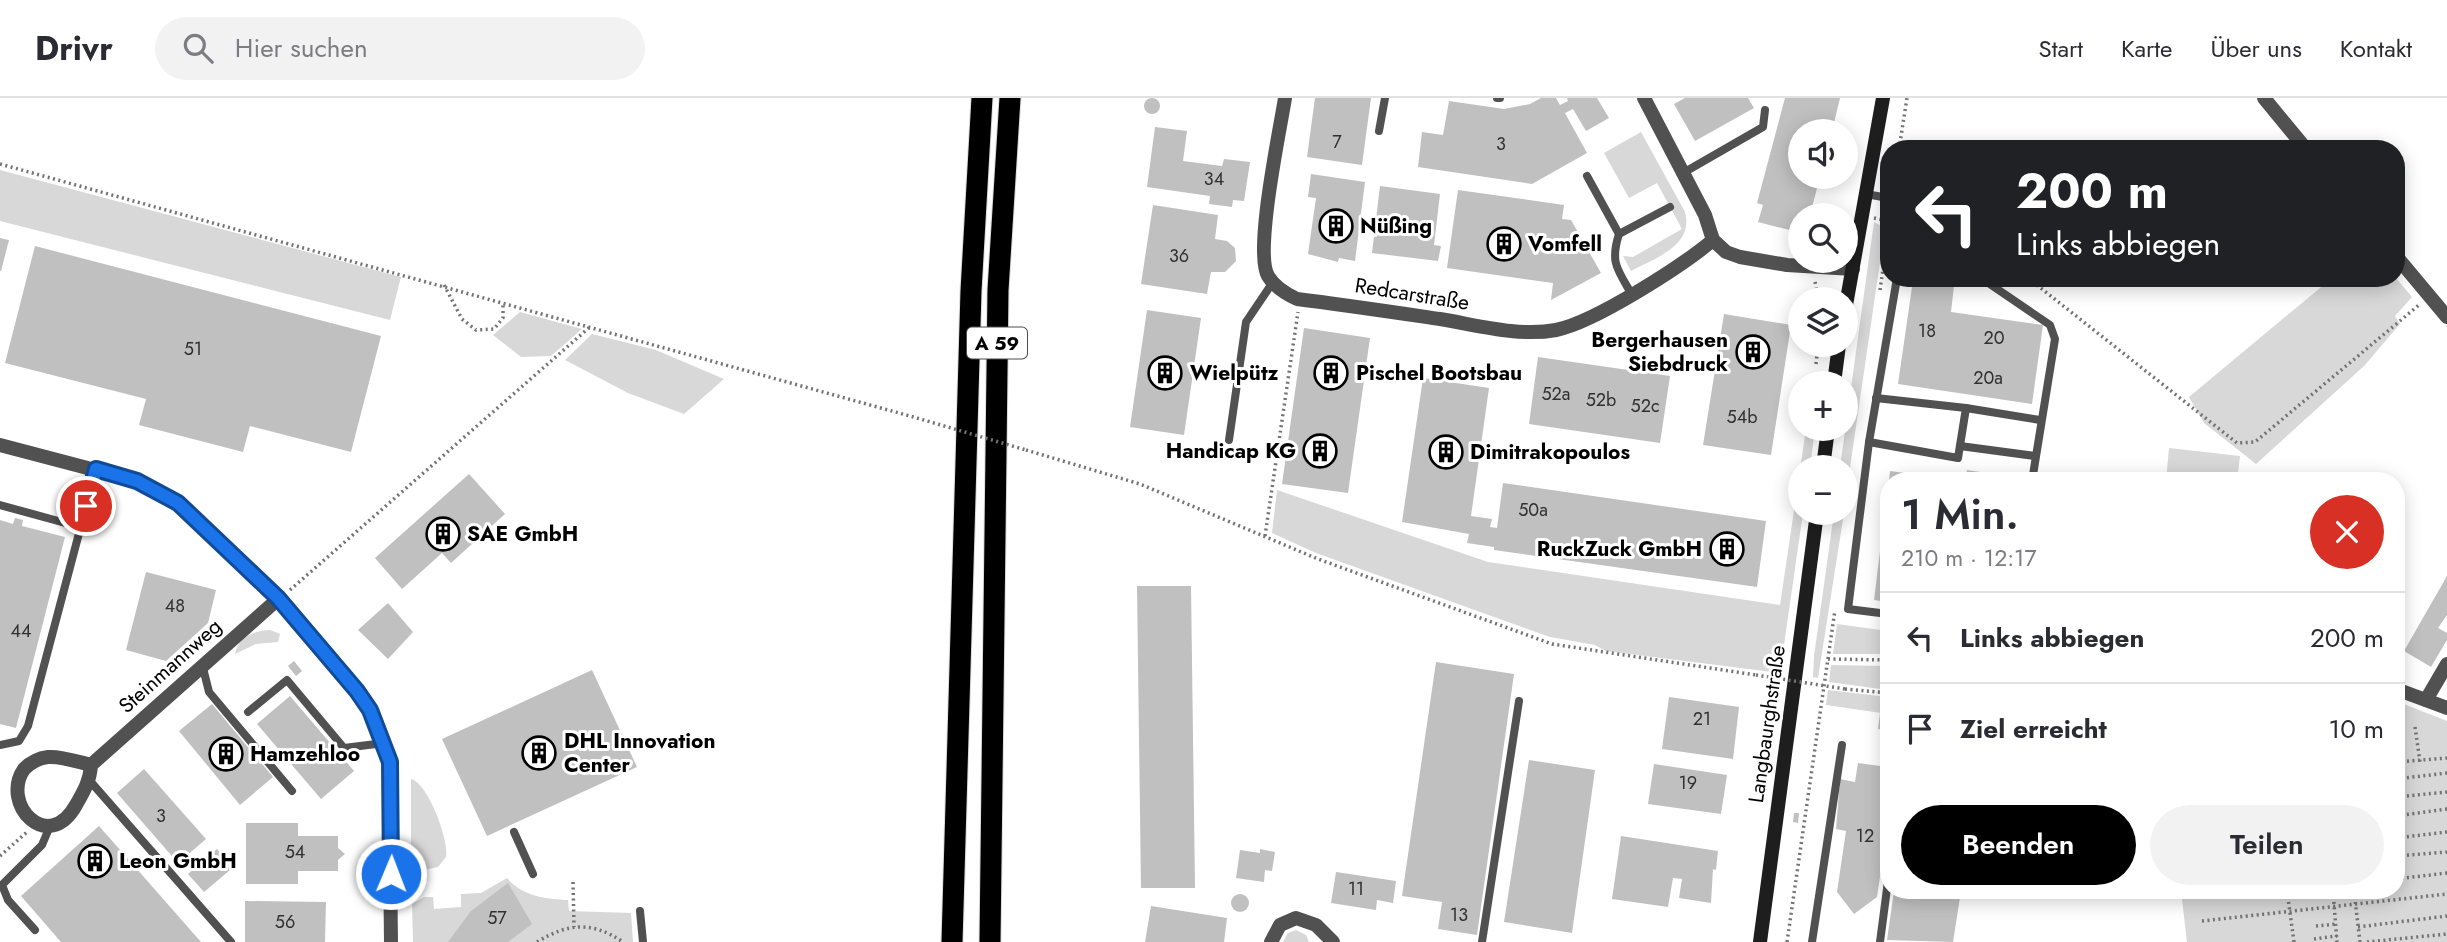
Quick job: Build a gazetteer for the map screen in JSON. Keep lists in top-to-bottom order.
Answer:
{
  "streets": {
    "highway": ["A 59"],
    "main road": ["Langbaurghstraße"],
    "street": ["Redcarstraße", "Steinmannweg"]
  },
  "places": {
    "building": [
      "Nüßing",
      "Vomfell",
      "Bergerhausen Siebdruck",
      "Wielpütz",
      "Pischel Bootsbau",
      "Handicap KG",
      "Dimitrakopoulos",
      "SAE GmbH",
      "RuckZuck GmbH",
      "DHL Innovation Center",
      "Hamzehloo",
      "Leon GmbH"
    ]
  },
  "house_numbers": [
    "7",
    "3",
    "34",
    "36",
    "18",
    "20",
    "51",
    "20a",
    "52a",
    "52b",
    "52c",
    "54b",
    "50a",
    "48",
    "44",
    "21",
    "19",
    "3",
    "12",
    "54",
    "11",
    "13",
    "57",
    "56"
  ],
  "page": {
    "header": "Drivr",
    "search": "Hier suchen",
    "nav": [
      "Start",
      "Karte",
      "Über uns",
      "Kontakt"
    ],
    "map_buttons": ["+", "−"],
    "turn": ["200 m", "Links abbiegen"],
    "heading": ["1 Min.", "210 m · 12:17"],
    "list": [
      {
        "name": "Links abbiegen",
        "value": "200 m"
      },
      {
        "name": "Ziel erreicht",
        "value": "10 m"
      }
    ],
    "buttons": ["Beenden", "Teilen"]
  }
}
